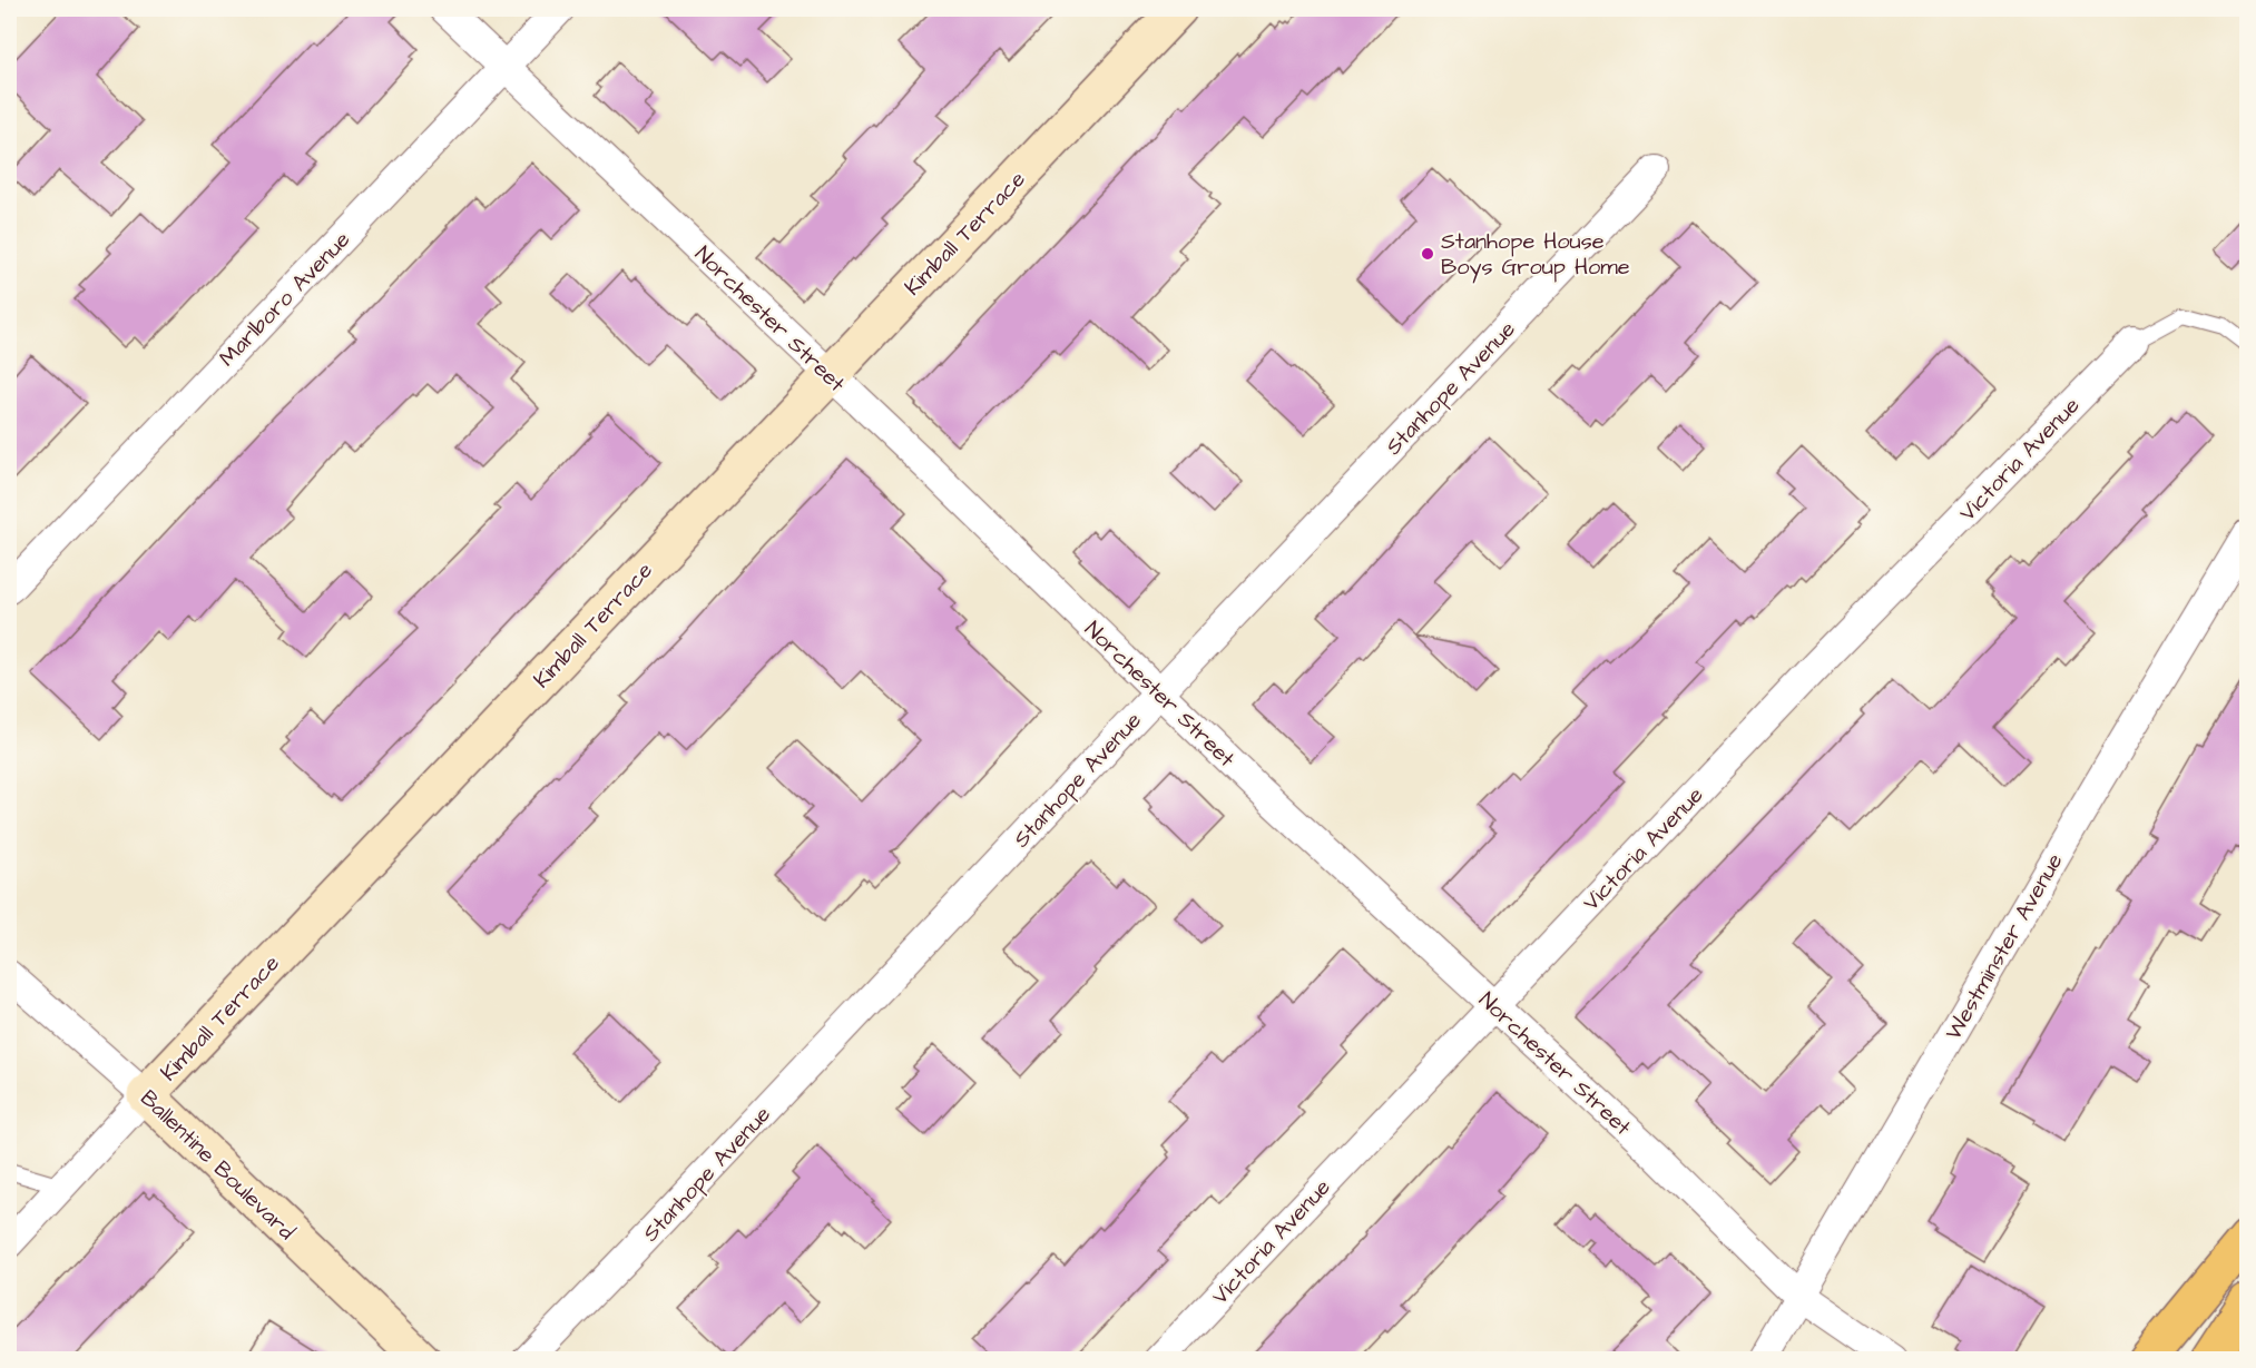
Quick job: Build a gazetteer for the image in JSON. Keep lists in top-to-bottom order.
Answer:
{
  "streets": {
    "street": [
      "Kimball Terrace",
      "Marlboro Avenue",
      "Norchester Street",
      "Stanhope Avenue",
      "Victoria Avenue",
      "Westminster Avenue",
      "Ballentine Boulevard"
    ]
  },
  "crossings": [
    ["Kimball Terrace", "Norchester Street"],
    ["Kimball Terrace", "Ballentine Boulevard"],
    ["Marlboro Avenue", "Norchester Street"],
    ["Norchester Street", "Stanhope Avenue"],
    ["Norchester Street", "Victoria Avenue"],
    ["Norchester Street", "Westminster Avenue"]
  ],
  "places": ["Stanhope House Boys Group Home"]
}
